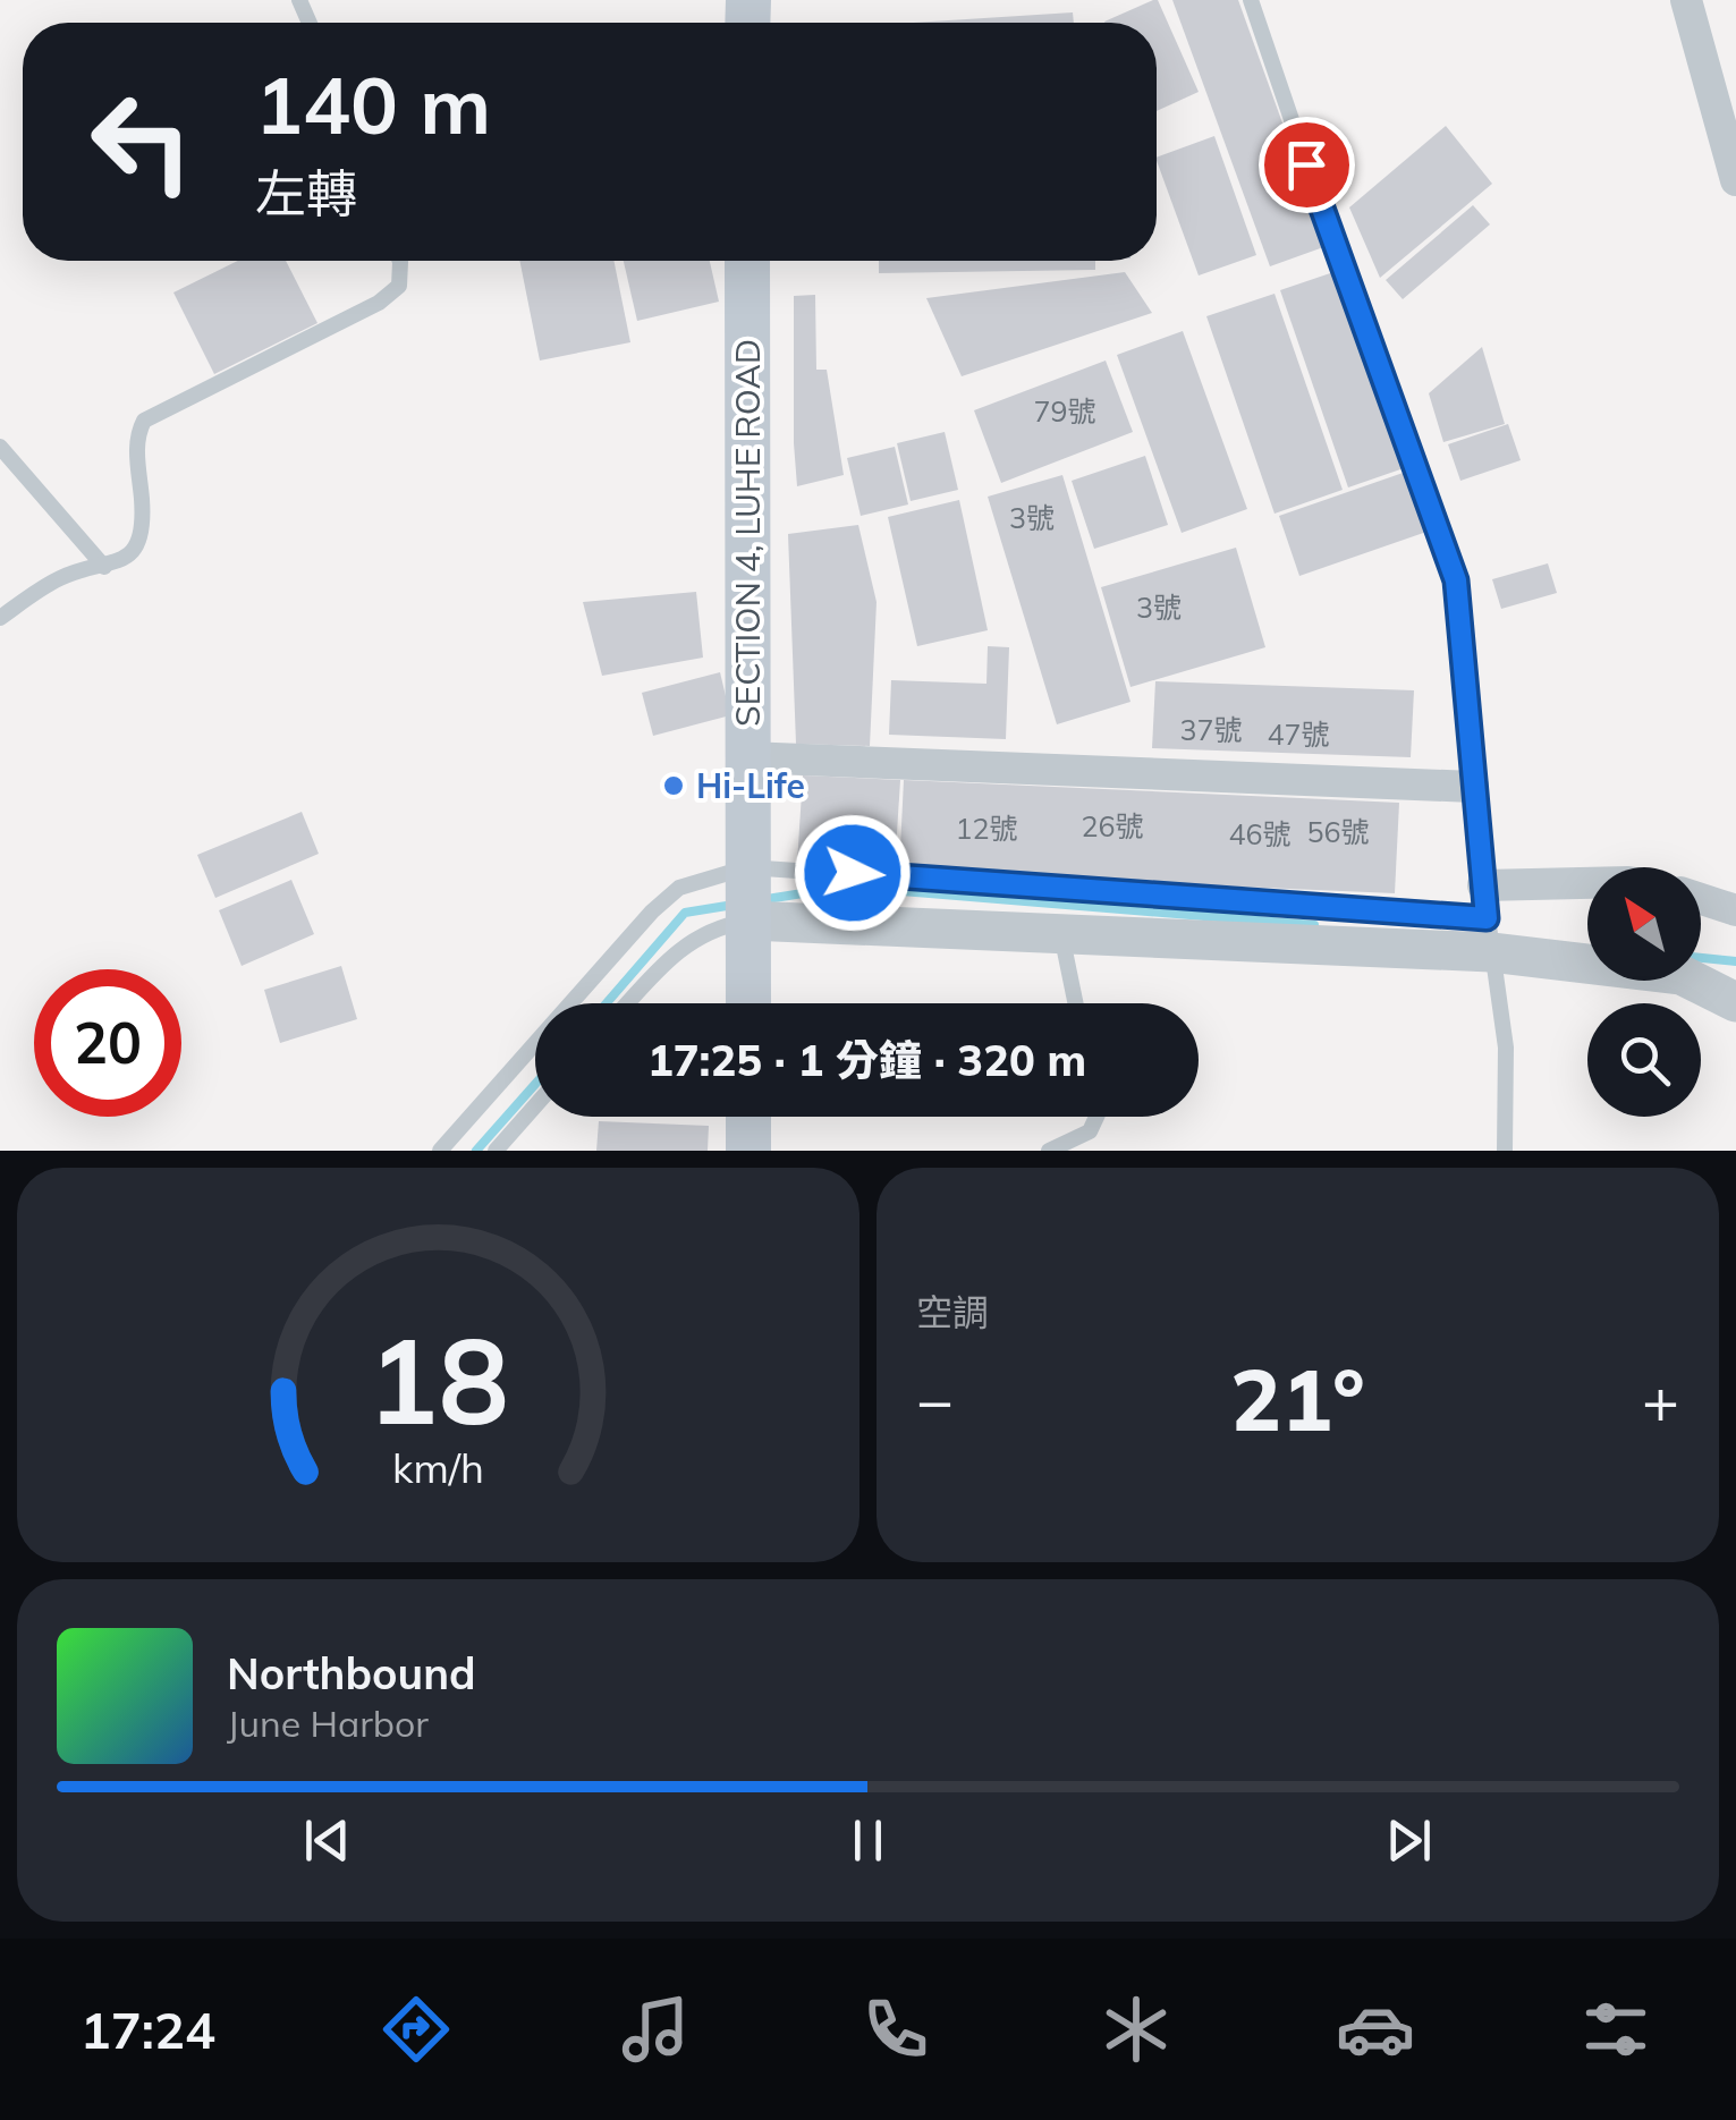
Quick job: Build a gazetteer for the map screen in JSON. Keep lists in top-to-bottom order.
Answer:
{
  "streets": {
    "main road": ["SECTION 4, LUHE ROAD"]
  },
  "places": ["Hi-Life"],
  "house_numbers": [
    "79號",
    "3號",
    "3號",
    "37號",
    "47號",
    "26號",
    "12號",
    "56號",
    "46號"
  ],
  "north": "top left",
  "page": {
    "turn": ["140 m", "左轉"],
    "limit": "20",
    "trip": "17:25 · 1 分鐘 · 320 m",
    "tile": "空調",
    "heat": ["−", "21°", "+"],
    "song": ["Northbound", "June Harbor"],
    "tabs": "17:24",
    "gauge": ["18", "km/h"]
  }
}
